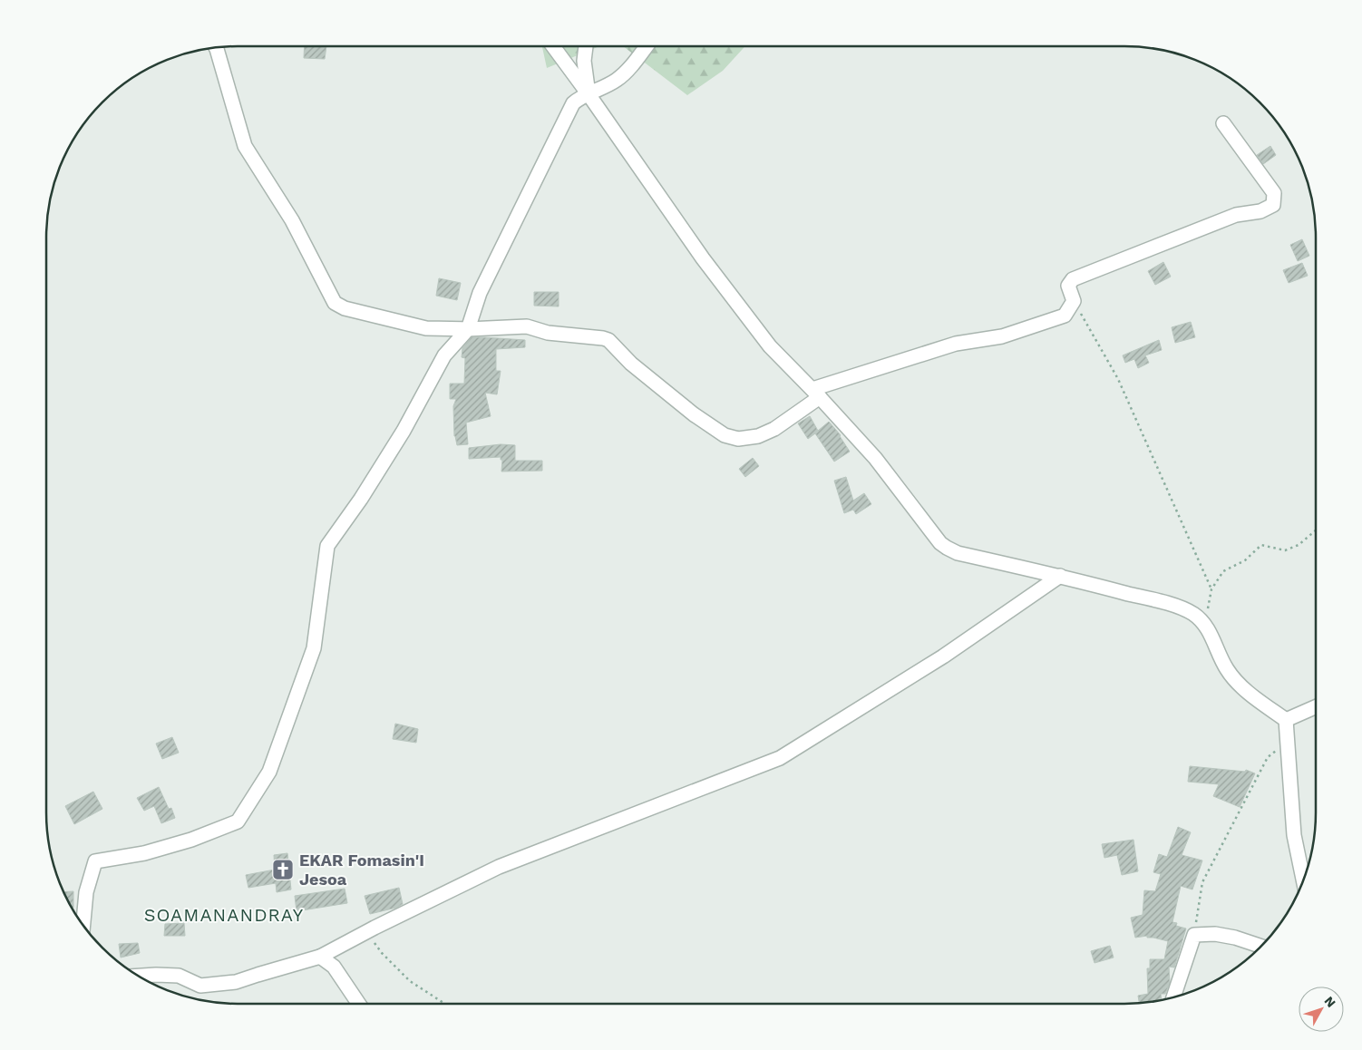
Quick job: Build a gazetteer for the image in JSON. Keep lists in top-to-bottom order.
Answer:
{
  "districts": ["SOAMANANDRAY"],
  "places": {
    "church": ["EKAR Fomasin'I Jesoa"]
  },
  "north": "top right"
}
